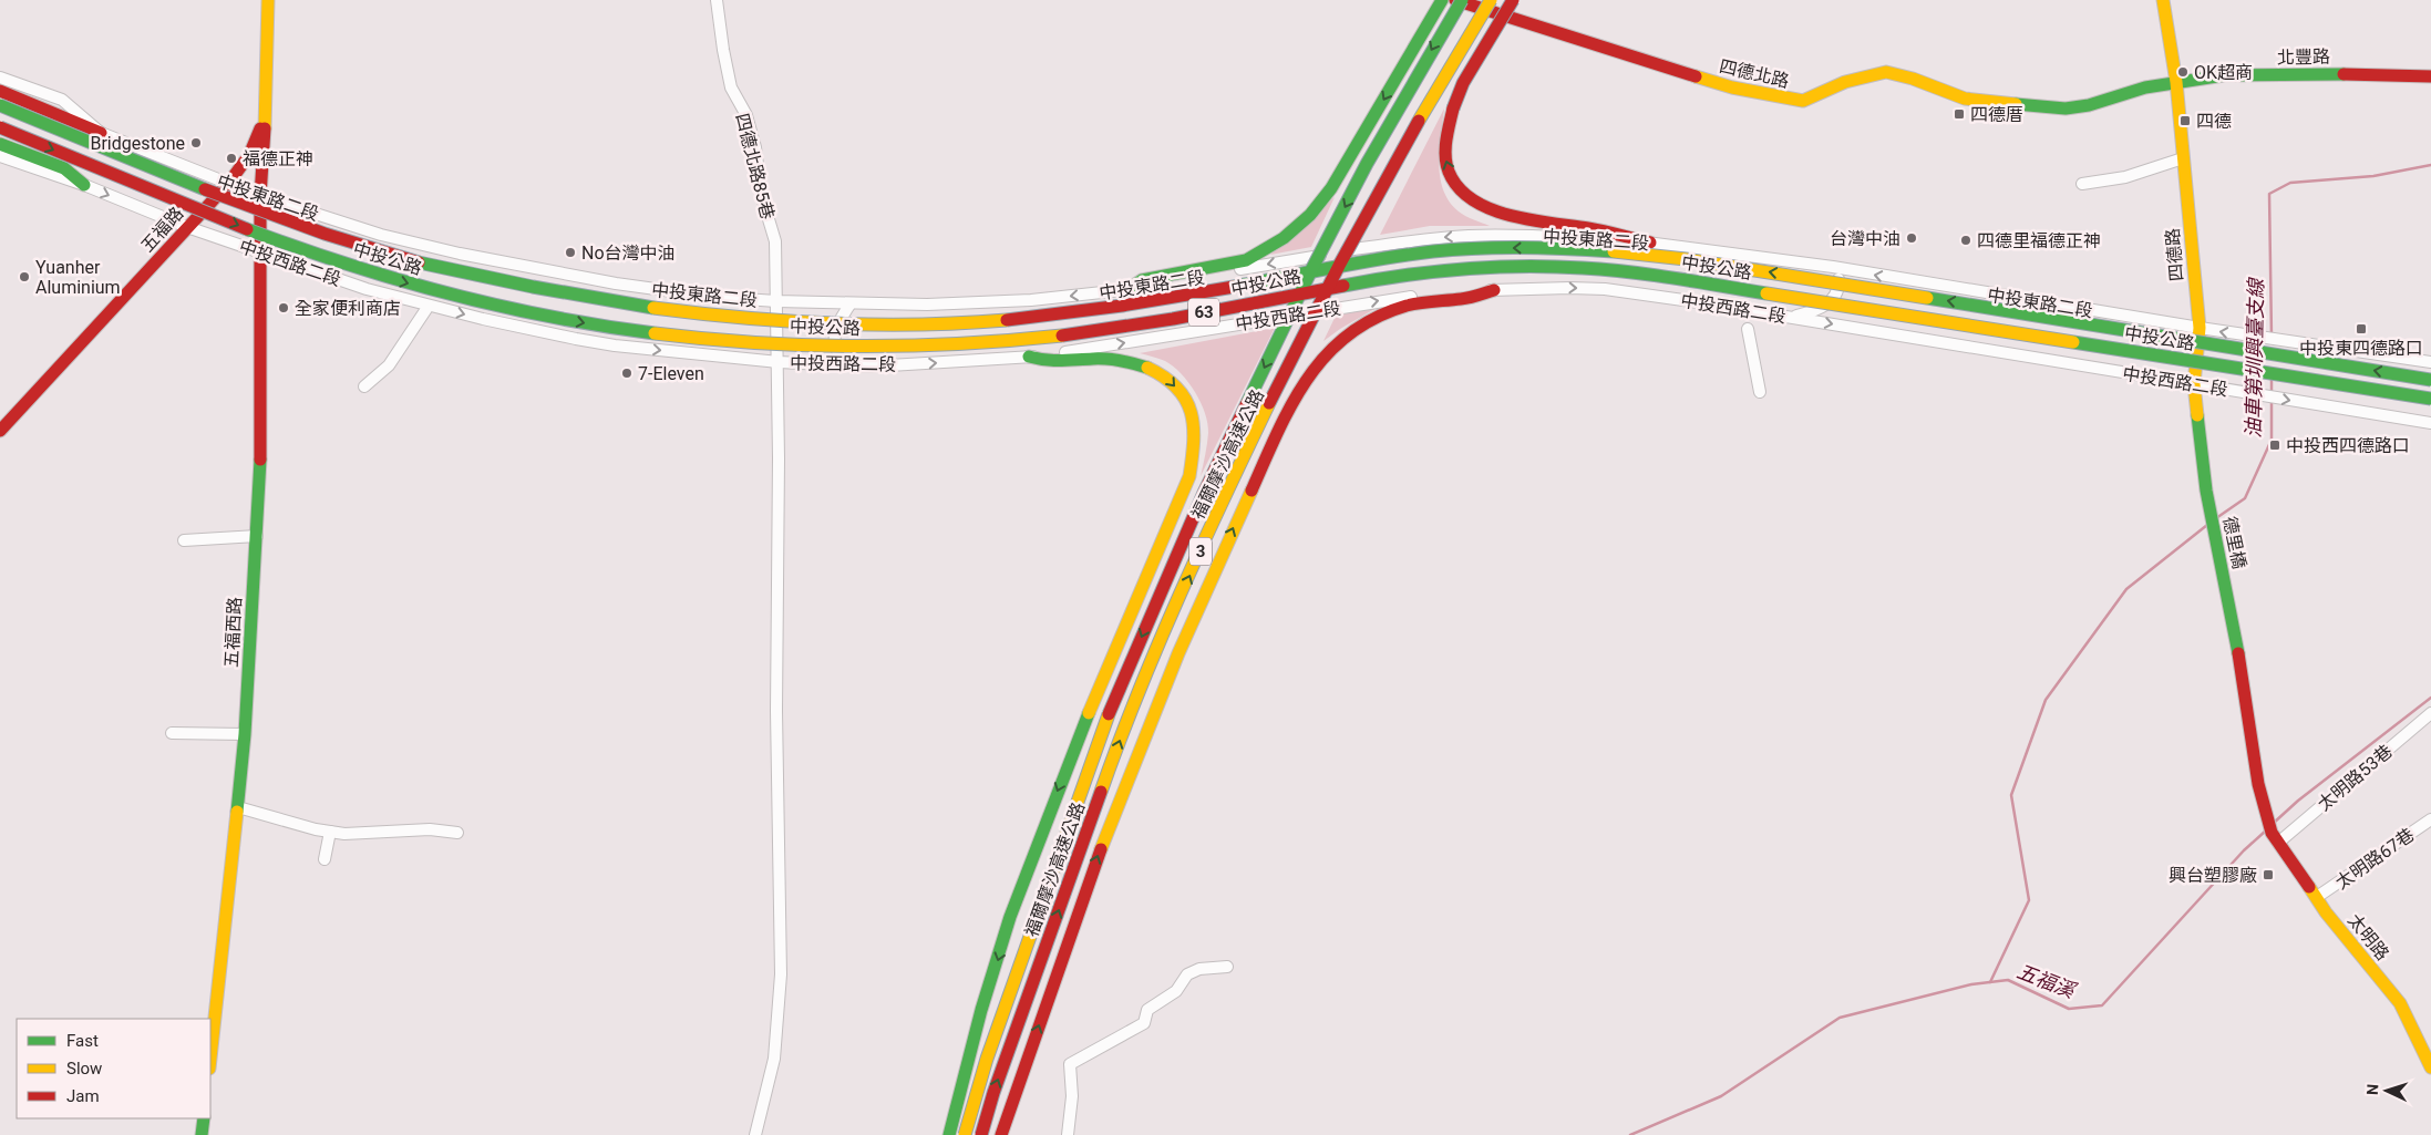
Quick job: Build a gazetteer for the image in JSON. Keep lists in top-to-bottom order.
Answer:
{
  "streets": {
    "main road": [
      "北豐路",
      "四德北路",
      "五福路",
      "四德路",
      "中投公路",
      "63",
      "福爾摩沙高速公路",
      "德里橋",
      "3",
      "五福西路",
      "太明路"
    ],
    "street": [
      "四德北路85巷",
      "中投東路二段",
      "中投西路二段",
      "太明路53巷",
      "太明路67巷"
    ]
  },
  "crossings": [
    ["北豐路", "四德北路"],
    ["北豐路", "四德路"],
    ["四德北路", "四德路"],
    ["四德北路85巷", "中投東路二段"],
    ["四德北路85巷", "中投西路二段"],
    ["中投東路二段", "五福路"],
    ["中投東路二段", "四德路"],
    ["中投東路二段", "五福西路"],
    ["五福路", "中投西路二段"],
    ["五福路", "五福西路"],
    ["四德路", "中投西路二段"],
    ["四德路", "德里橋"],
    ["中投西路二段", "五福西路"],
    ["德里橋", "太明路53巷"],
    ["德里橋", "太明路"],
    ["太明路53巷", "太明路"],
    ["太明路67巷", "太明路"]
  ],
  "one_way": ["中投東路二段", "中投西路二段"],
  "water": ["油車第圳興臺支線", "五福溪"],
  "places": {
    "other": [
      "OK超商",
      "Bridgestone",
      "福德正神",
      "台灣中油",
      "四德里福德正神",
      "No台灣中油",
      "Yuanher Aluminium",
      "全家便利商店",
      "7-Eleven"
    ],
    "transit": [
      "四德厝",
      "四德",
      "中投東四德路口",
      "中投西四德路口",
      "興台塑膠廠"
    ]
  },
  "legend": ["Fast", "Slow", "Jam"],
  "north": "left"
}
